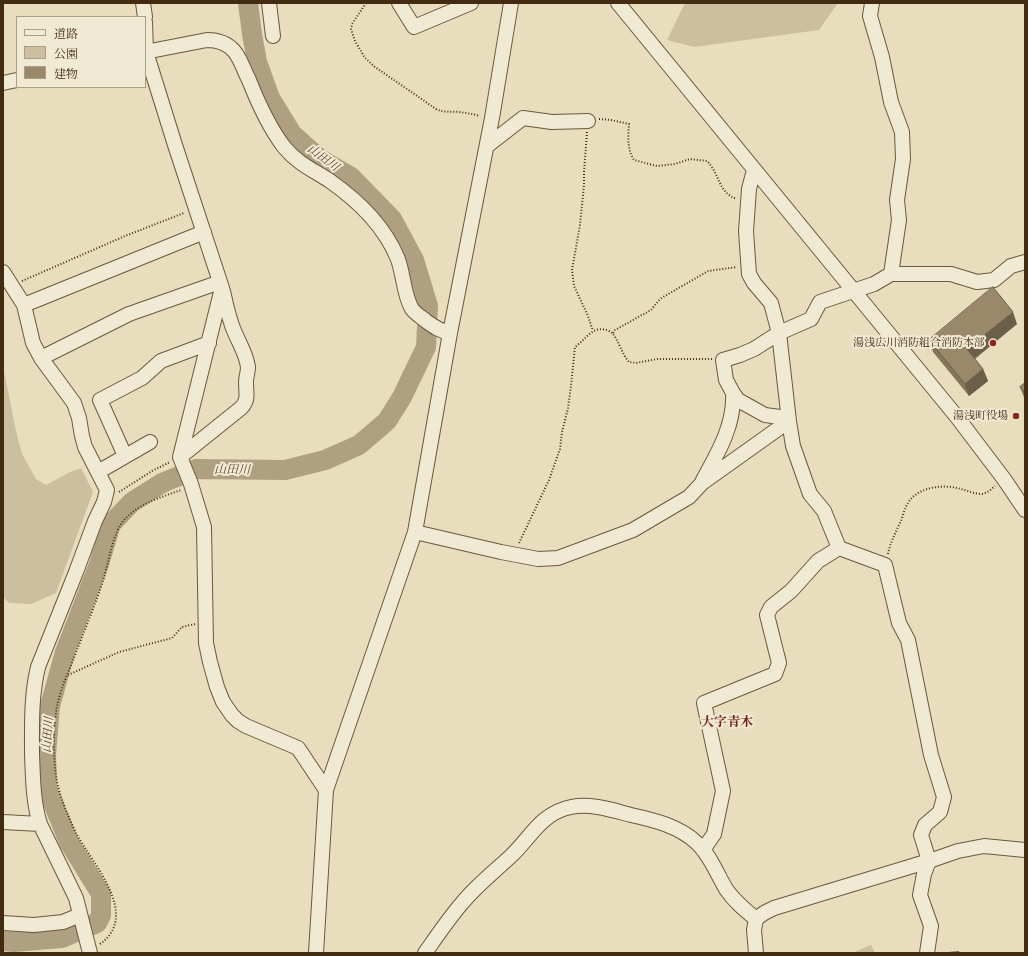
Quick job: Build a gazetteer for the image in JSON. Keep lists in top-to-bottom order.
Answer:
{
  "districts": ["大字青木"],
  "water": ["山田川"],
  "places": ["湯浅広川消防組合消防本部", "湯浅町役場"],
  "legend": ["道路", "公園", "建物"]
}
